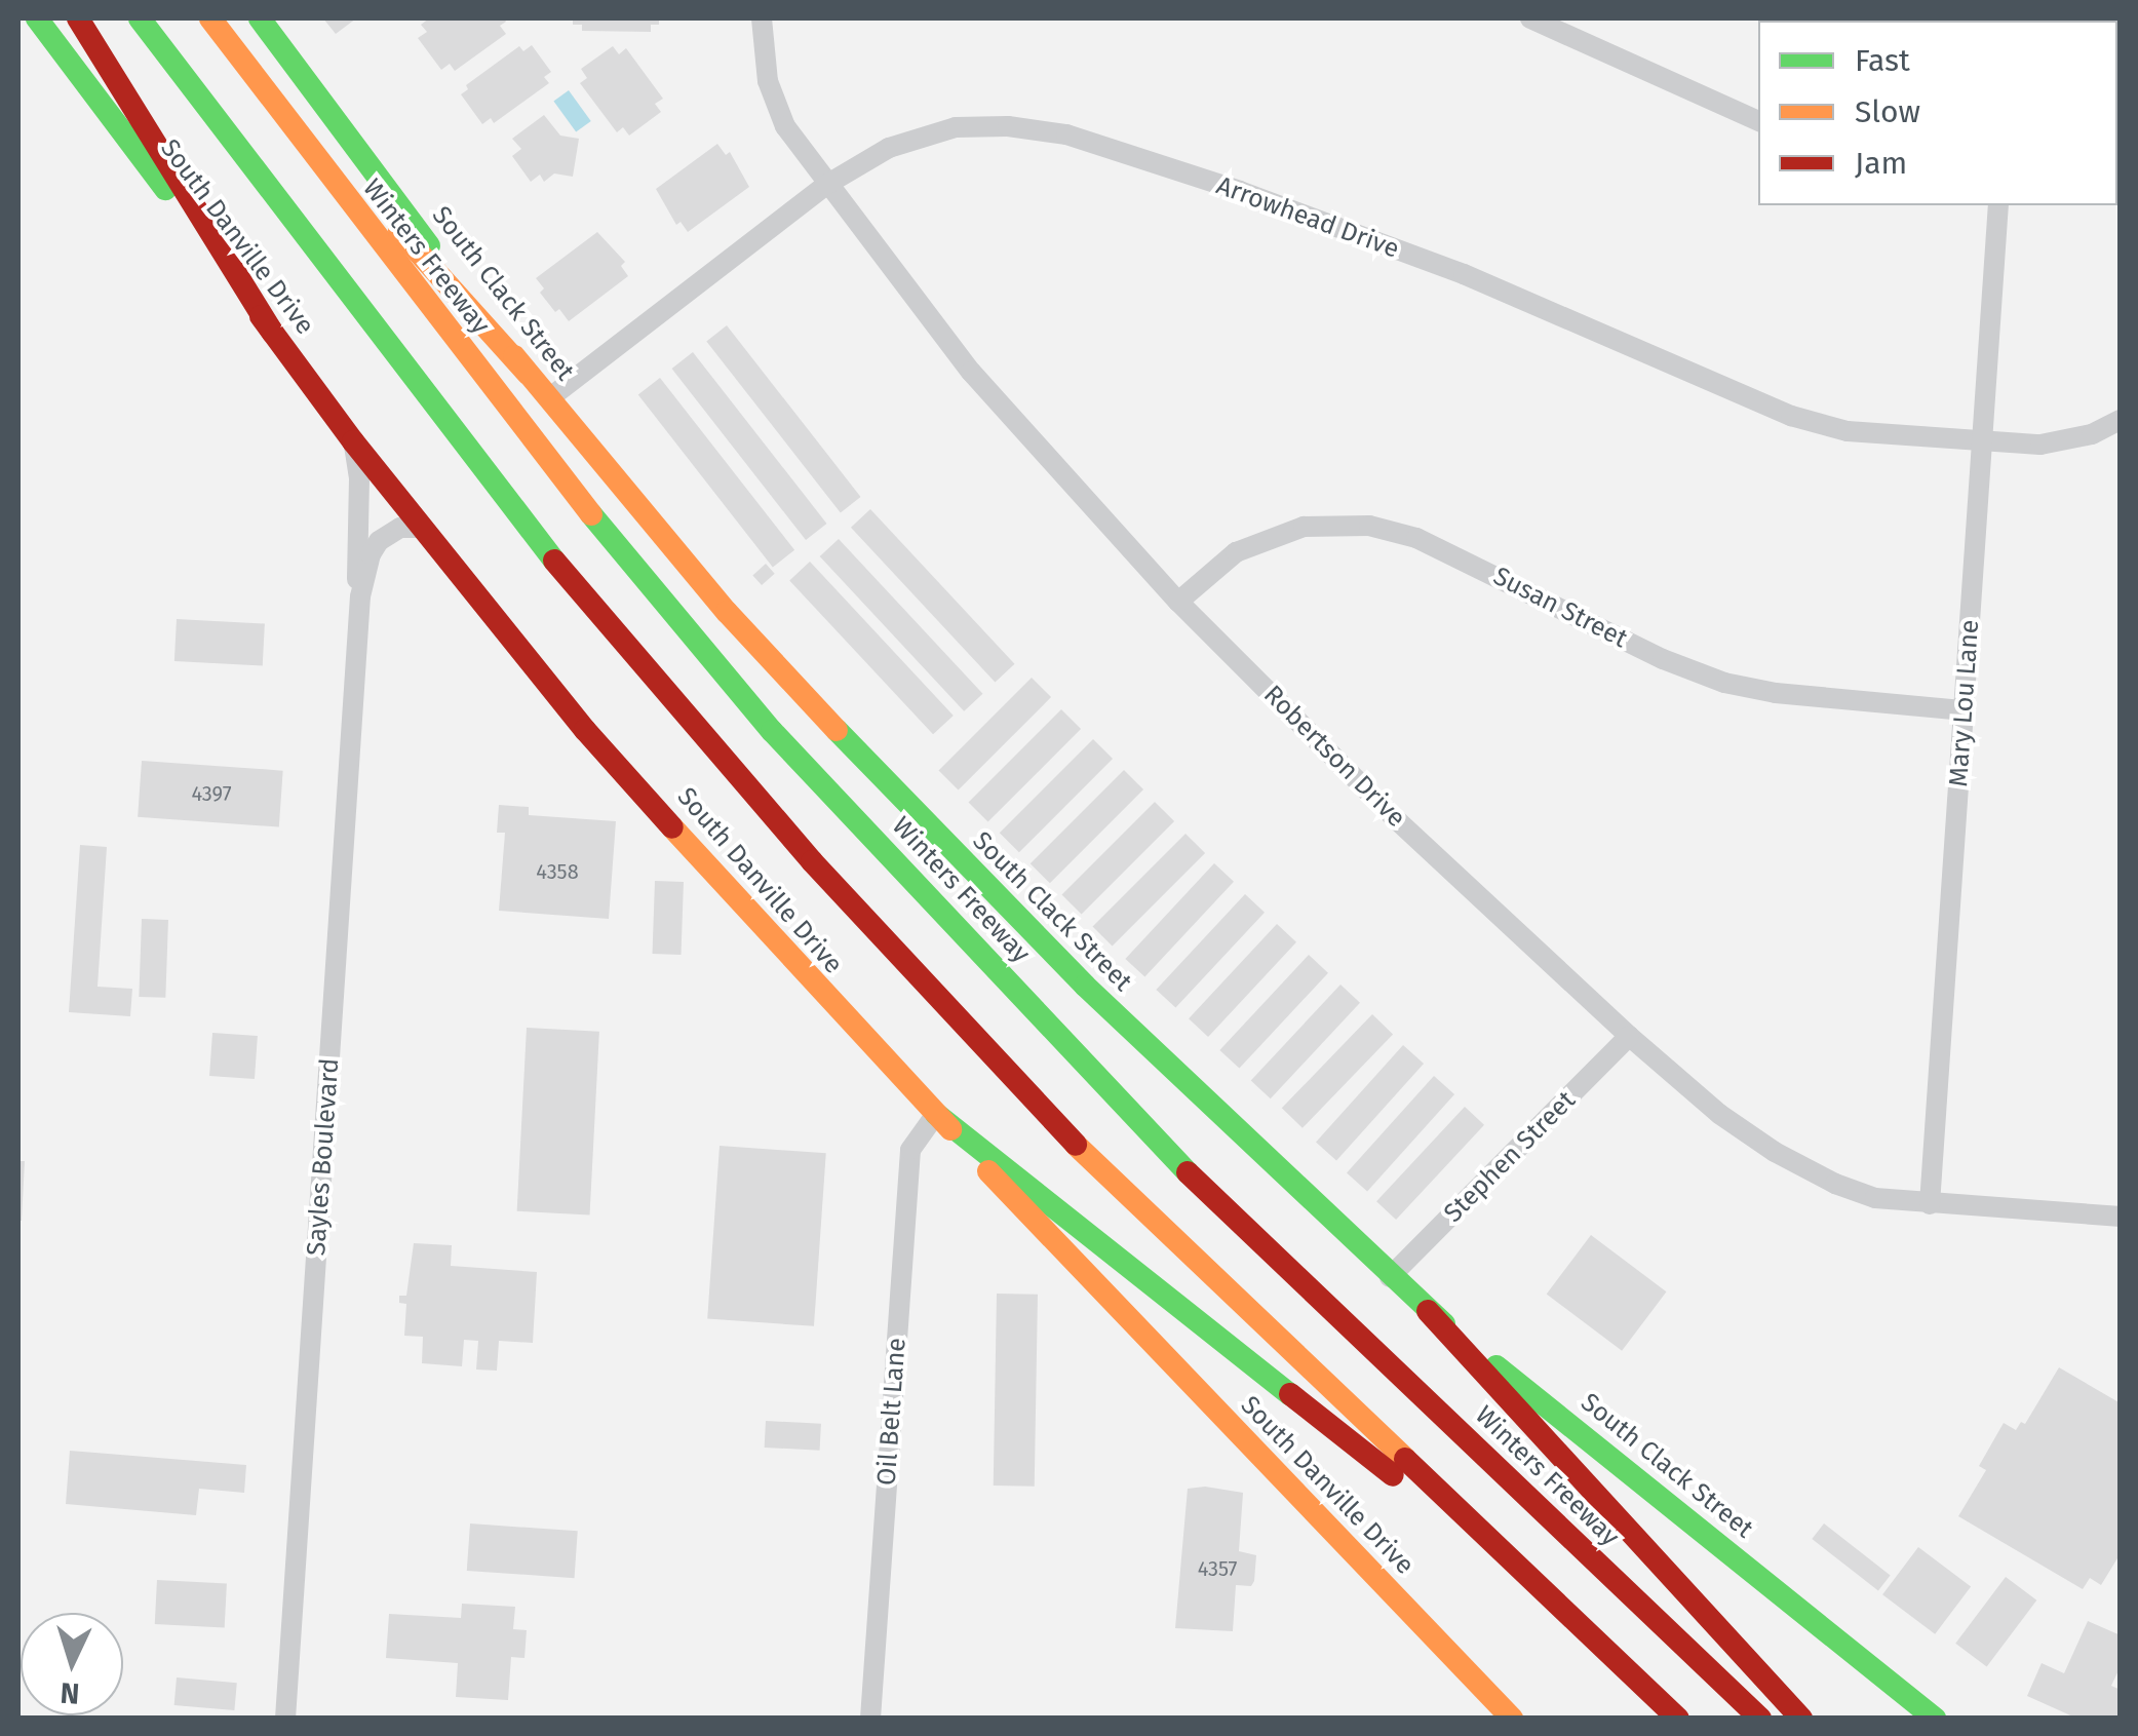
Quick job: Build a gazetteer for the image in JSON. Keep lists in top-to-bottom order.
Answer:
{
  "streets": {
    "main road": ["South Danville Drive", "Winters Freeway", "South Clack Street"],
    "street": [
      "Arrowhead Drive",
      "Susan Street",
      "Mary Lou Lane",
      "Robertson Drive",
      "Sayles Boulevard",
      "Stephen Street",
      "Oil Belt Lane"
    ]
  },
  "crossings": [
    ["Arrowhead Drive", "South Clack Street"],
    ["Arrowhead Drive", "Mary Lou Lane"],
    ["Arrowhead Drive", "Robertson Drive"],
    ["South Danville Drive", "Sayles Boulevard"],
    ["South Danville Drive", "Oil Belt Lane"],
    ["South Clack Street", "Stephen Street"],
    ["Susan Street", "Mary Lou Lane"],
    ["Susan Street", "Robertson Drive"],
    ["Mary Lou Lane", "Robertson Drive"],
    ["Robertson Drive", "Stephen Street"]
  ],
  "house_numbers": ["4397", "4358", "4357"],
  "legend": ["Fast", "Slow", "Jam"],
  "north": "bottom"
}
